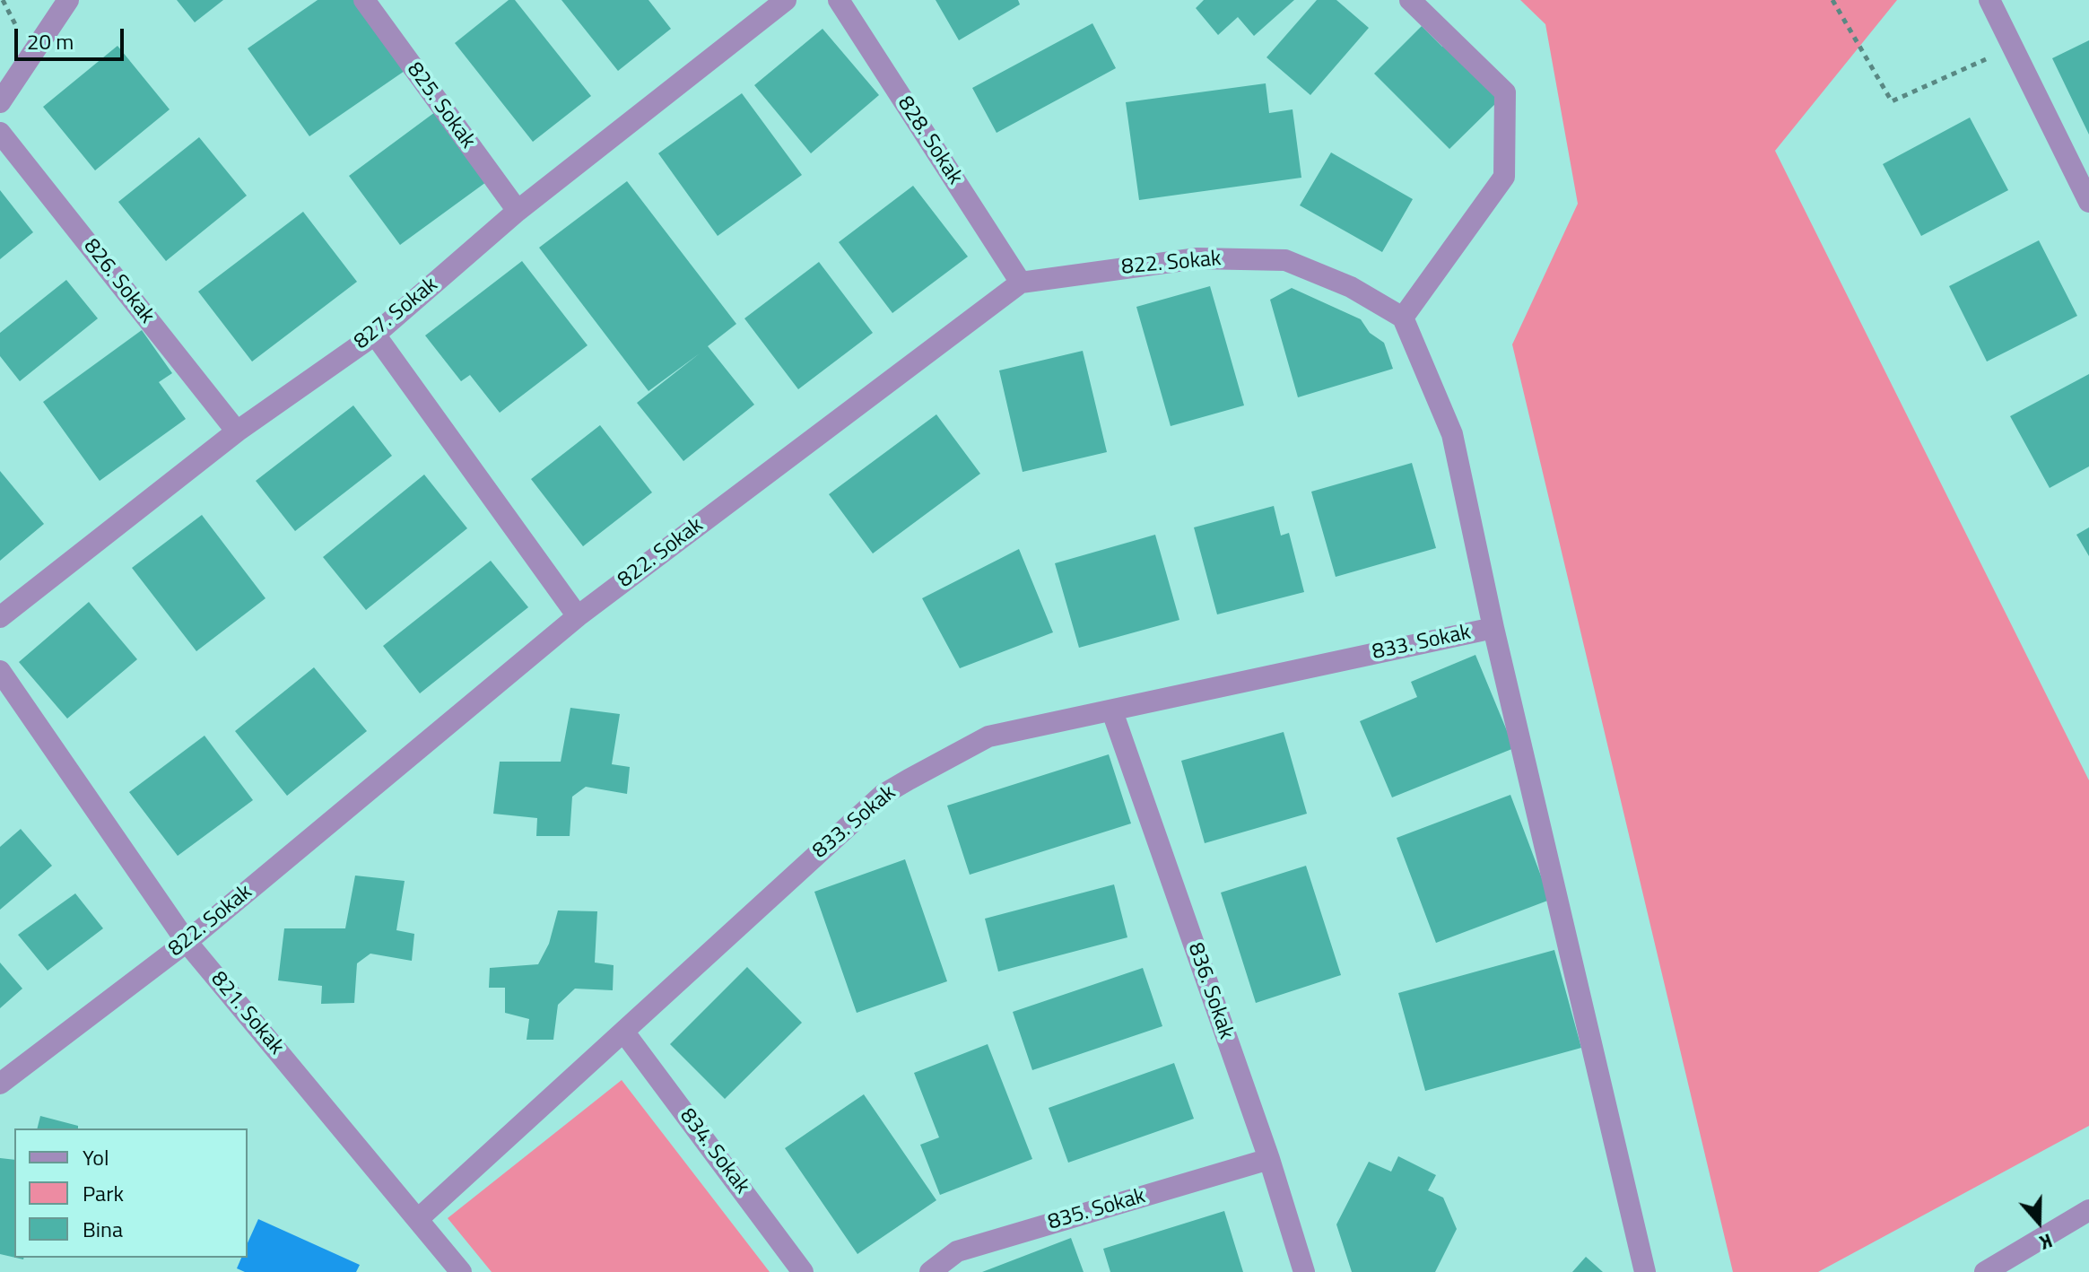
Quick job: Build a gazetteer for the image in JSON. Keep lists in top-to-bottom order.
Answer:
{
  "streets": {
    "street": [
      "825. Sokak",
      "828. Sokak",
      "822. Sokak",
      "826. Sokak",
      "827. Sokak",
      "833. Sokak",
      "836. Sokak",
      "821. Sokak",
      "834. Sokak",
      "835. Sokak"
    ]
  },
  "crossings": [
    ["825. Sokak", "827. Sokak"],
    ["828. Sokak", "822. Sokak"],
    ["822. Sokak", "821. Sokak"],
    ["826. Sokak", "827. Sokak"],
    ["833. Sokak", "836. Sokak"],
    ["833. Sokak", "821. Sokak"],
    ["833. Sokak", "834. Sokak"],
    ["836. Sokak", "835. Sokak"]
  ],
  "legend": ["Yol", "Park", "Bina"],
  "scale_bar": "20 m",
  "north": "bottom"
}
